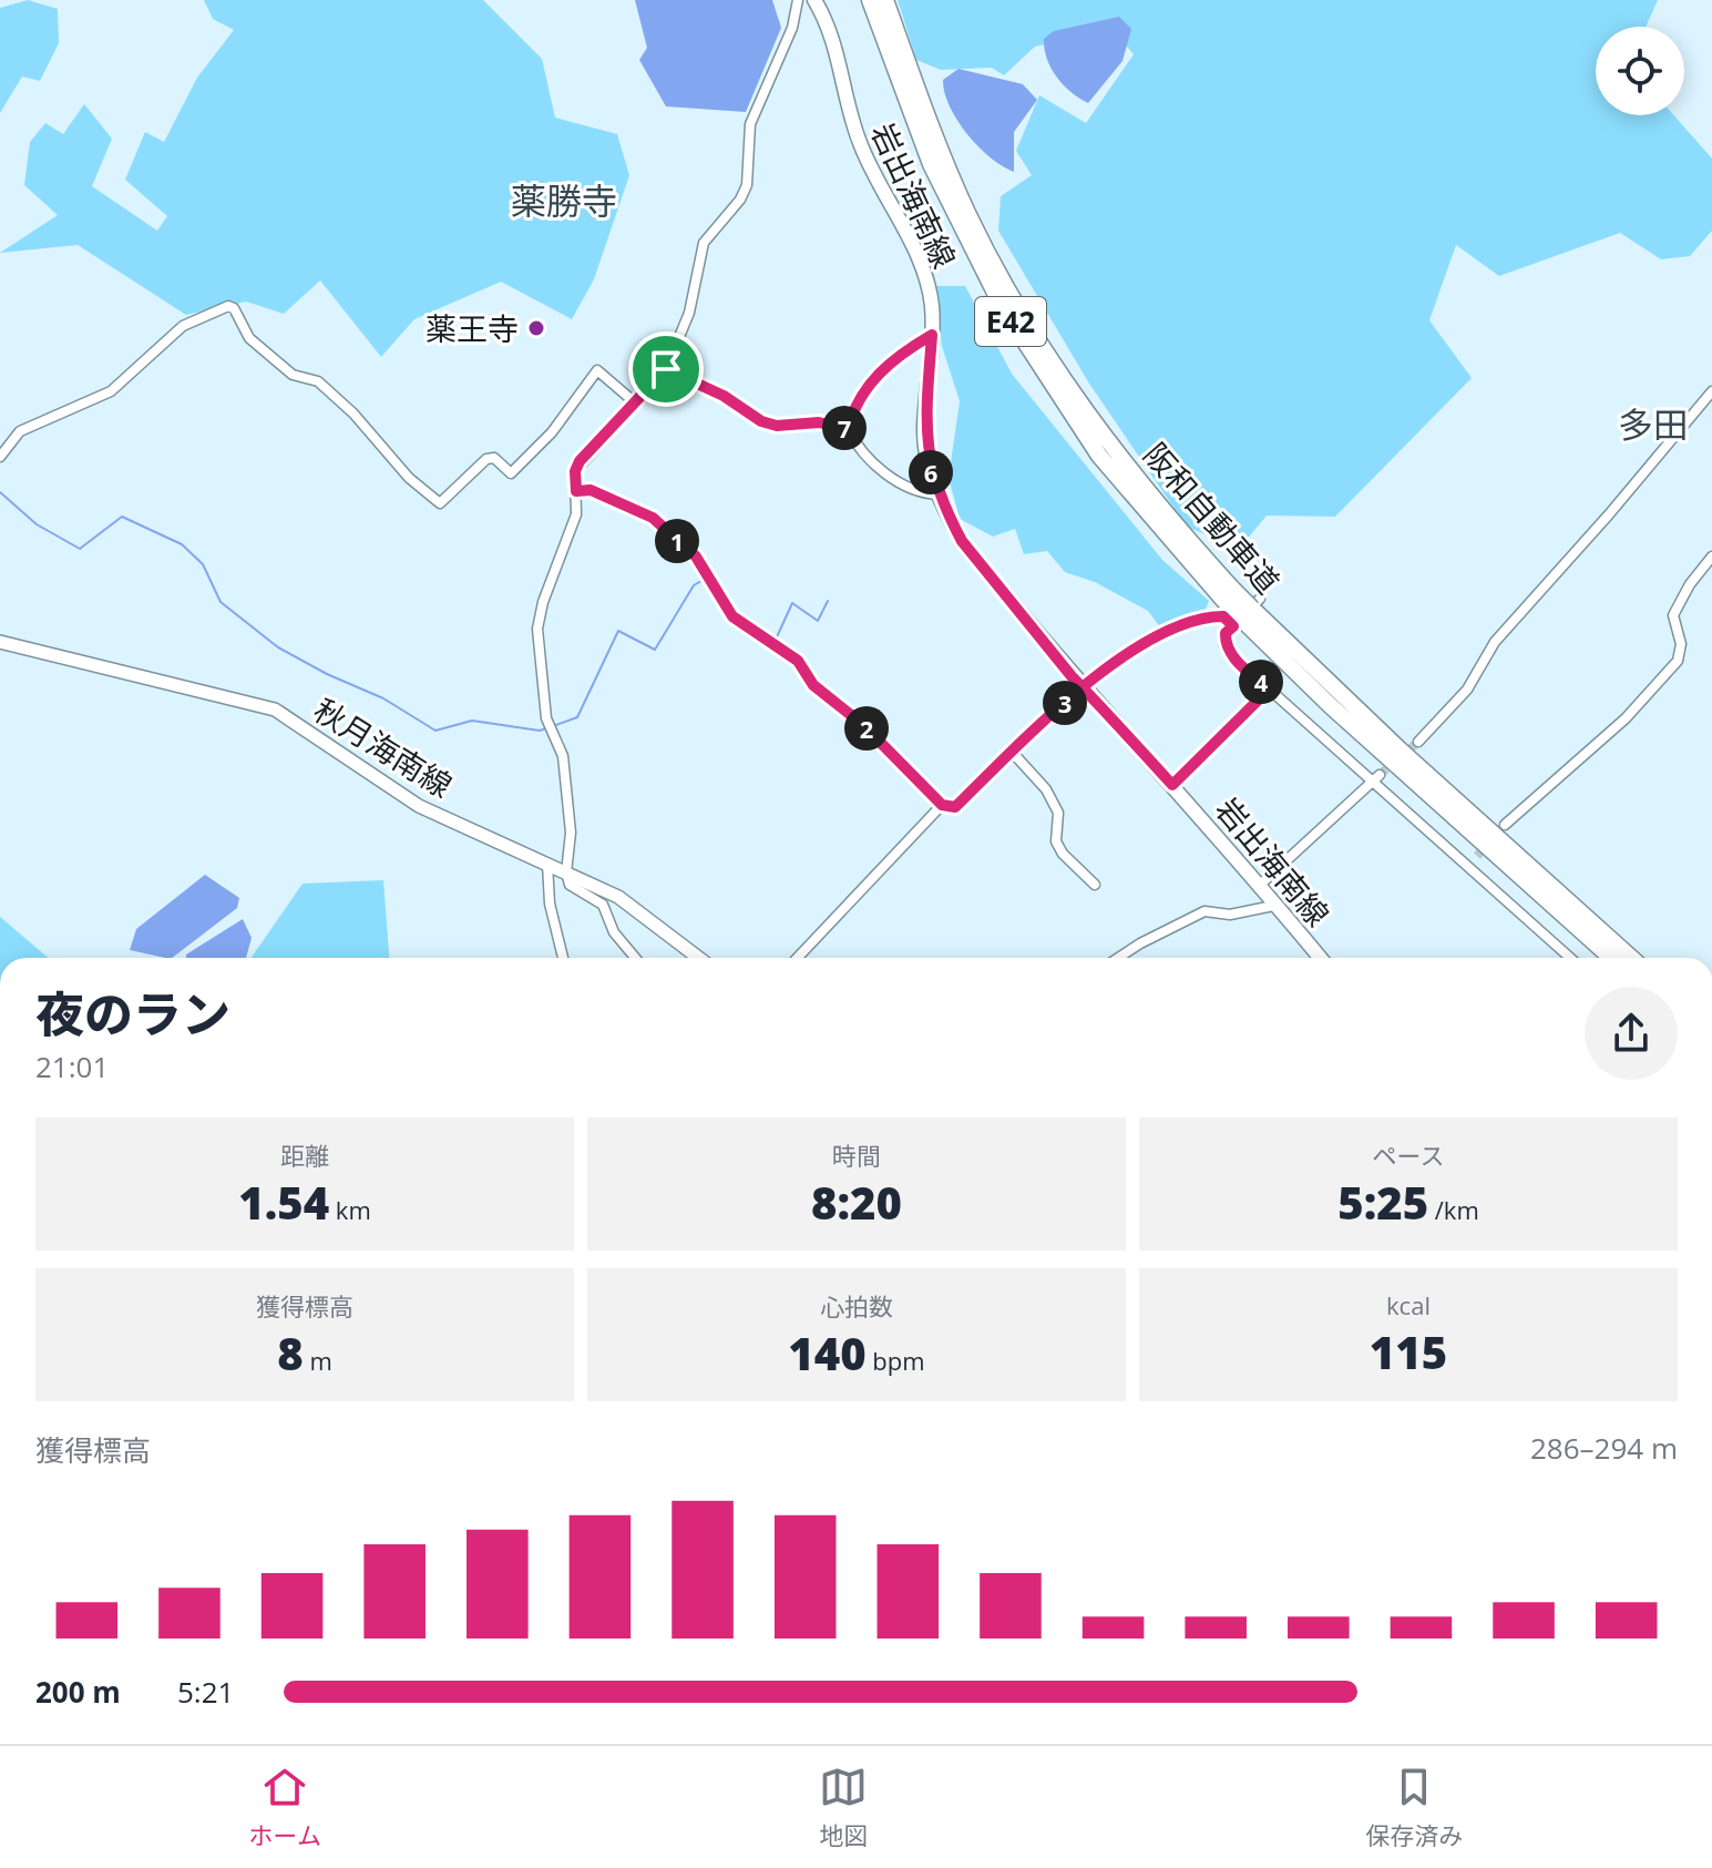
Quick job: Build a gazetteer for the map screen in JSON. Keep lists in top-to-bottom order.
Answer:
{
  "streets": {
    "highway": ["E42", "阪和自動車道"],
    "main road": ["岩出海南線", "秋月海南線"]
  },
  "districts": ["薬勝寺", "多田"],
  "places": ["薬王寺"],
  "page": {
    "pins": [
      "7",
      "6",
      "1",
      "4",
      "3",
      "2"
    ],
    "heading": ["夜のラン", "21:01"],
    "stats": [
      ["距離", "1.54 km"],
      ["時間", "8:20"],
      ["ペース", "5:25 /km"],
      ["獲得標高", "8 m"],
      ["心拍数", "140 bpm"],
      ["kcal", "115"]
    ],
    "chart": ["獲得標高", "286–294 m"],
    "list": [
      {
        "name": "200 m",
        "note": "5:21"
      }
    ],
    "tabs": ["ホーム", "地図", "保存済み"]
  }
}
